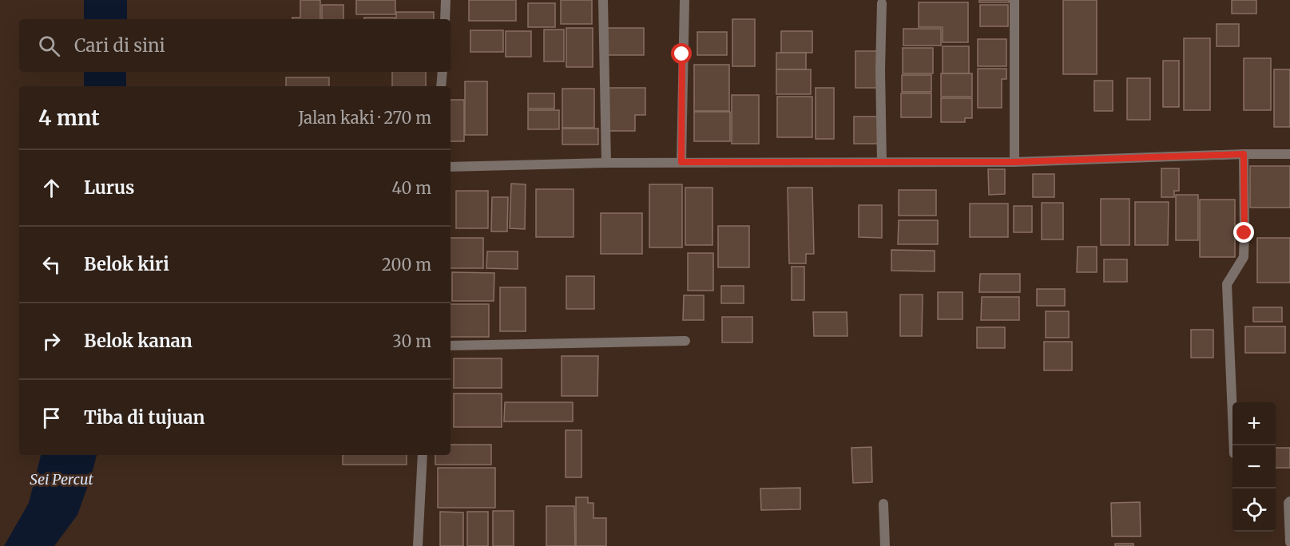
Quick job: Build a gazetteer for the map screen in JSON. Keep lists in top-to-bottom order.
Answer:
{
  "water": ["Sei Percut"],
  "page": {
    "search": "Cari di sini",
    "heading": ["4 mnt", "Jalan kaki · 270 m"],
    "list": [
      ["Lurus", "40 m"],
      ["Belok kiri", "200 m"],
      ["Belok kanan", "30 m"],
      "Tiba di tujuan"
    ],
    "map_buttons": ["+", "−"]
  }
}
